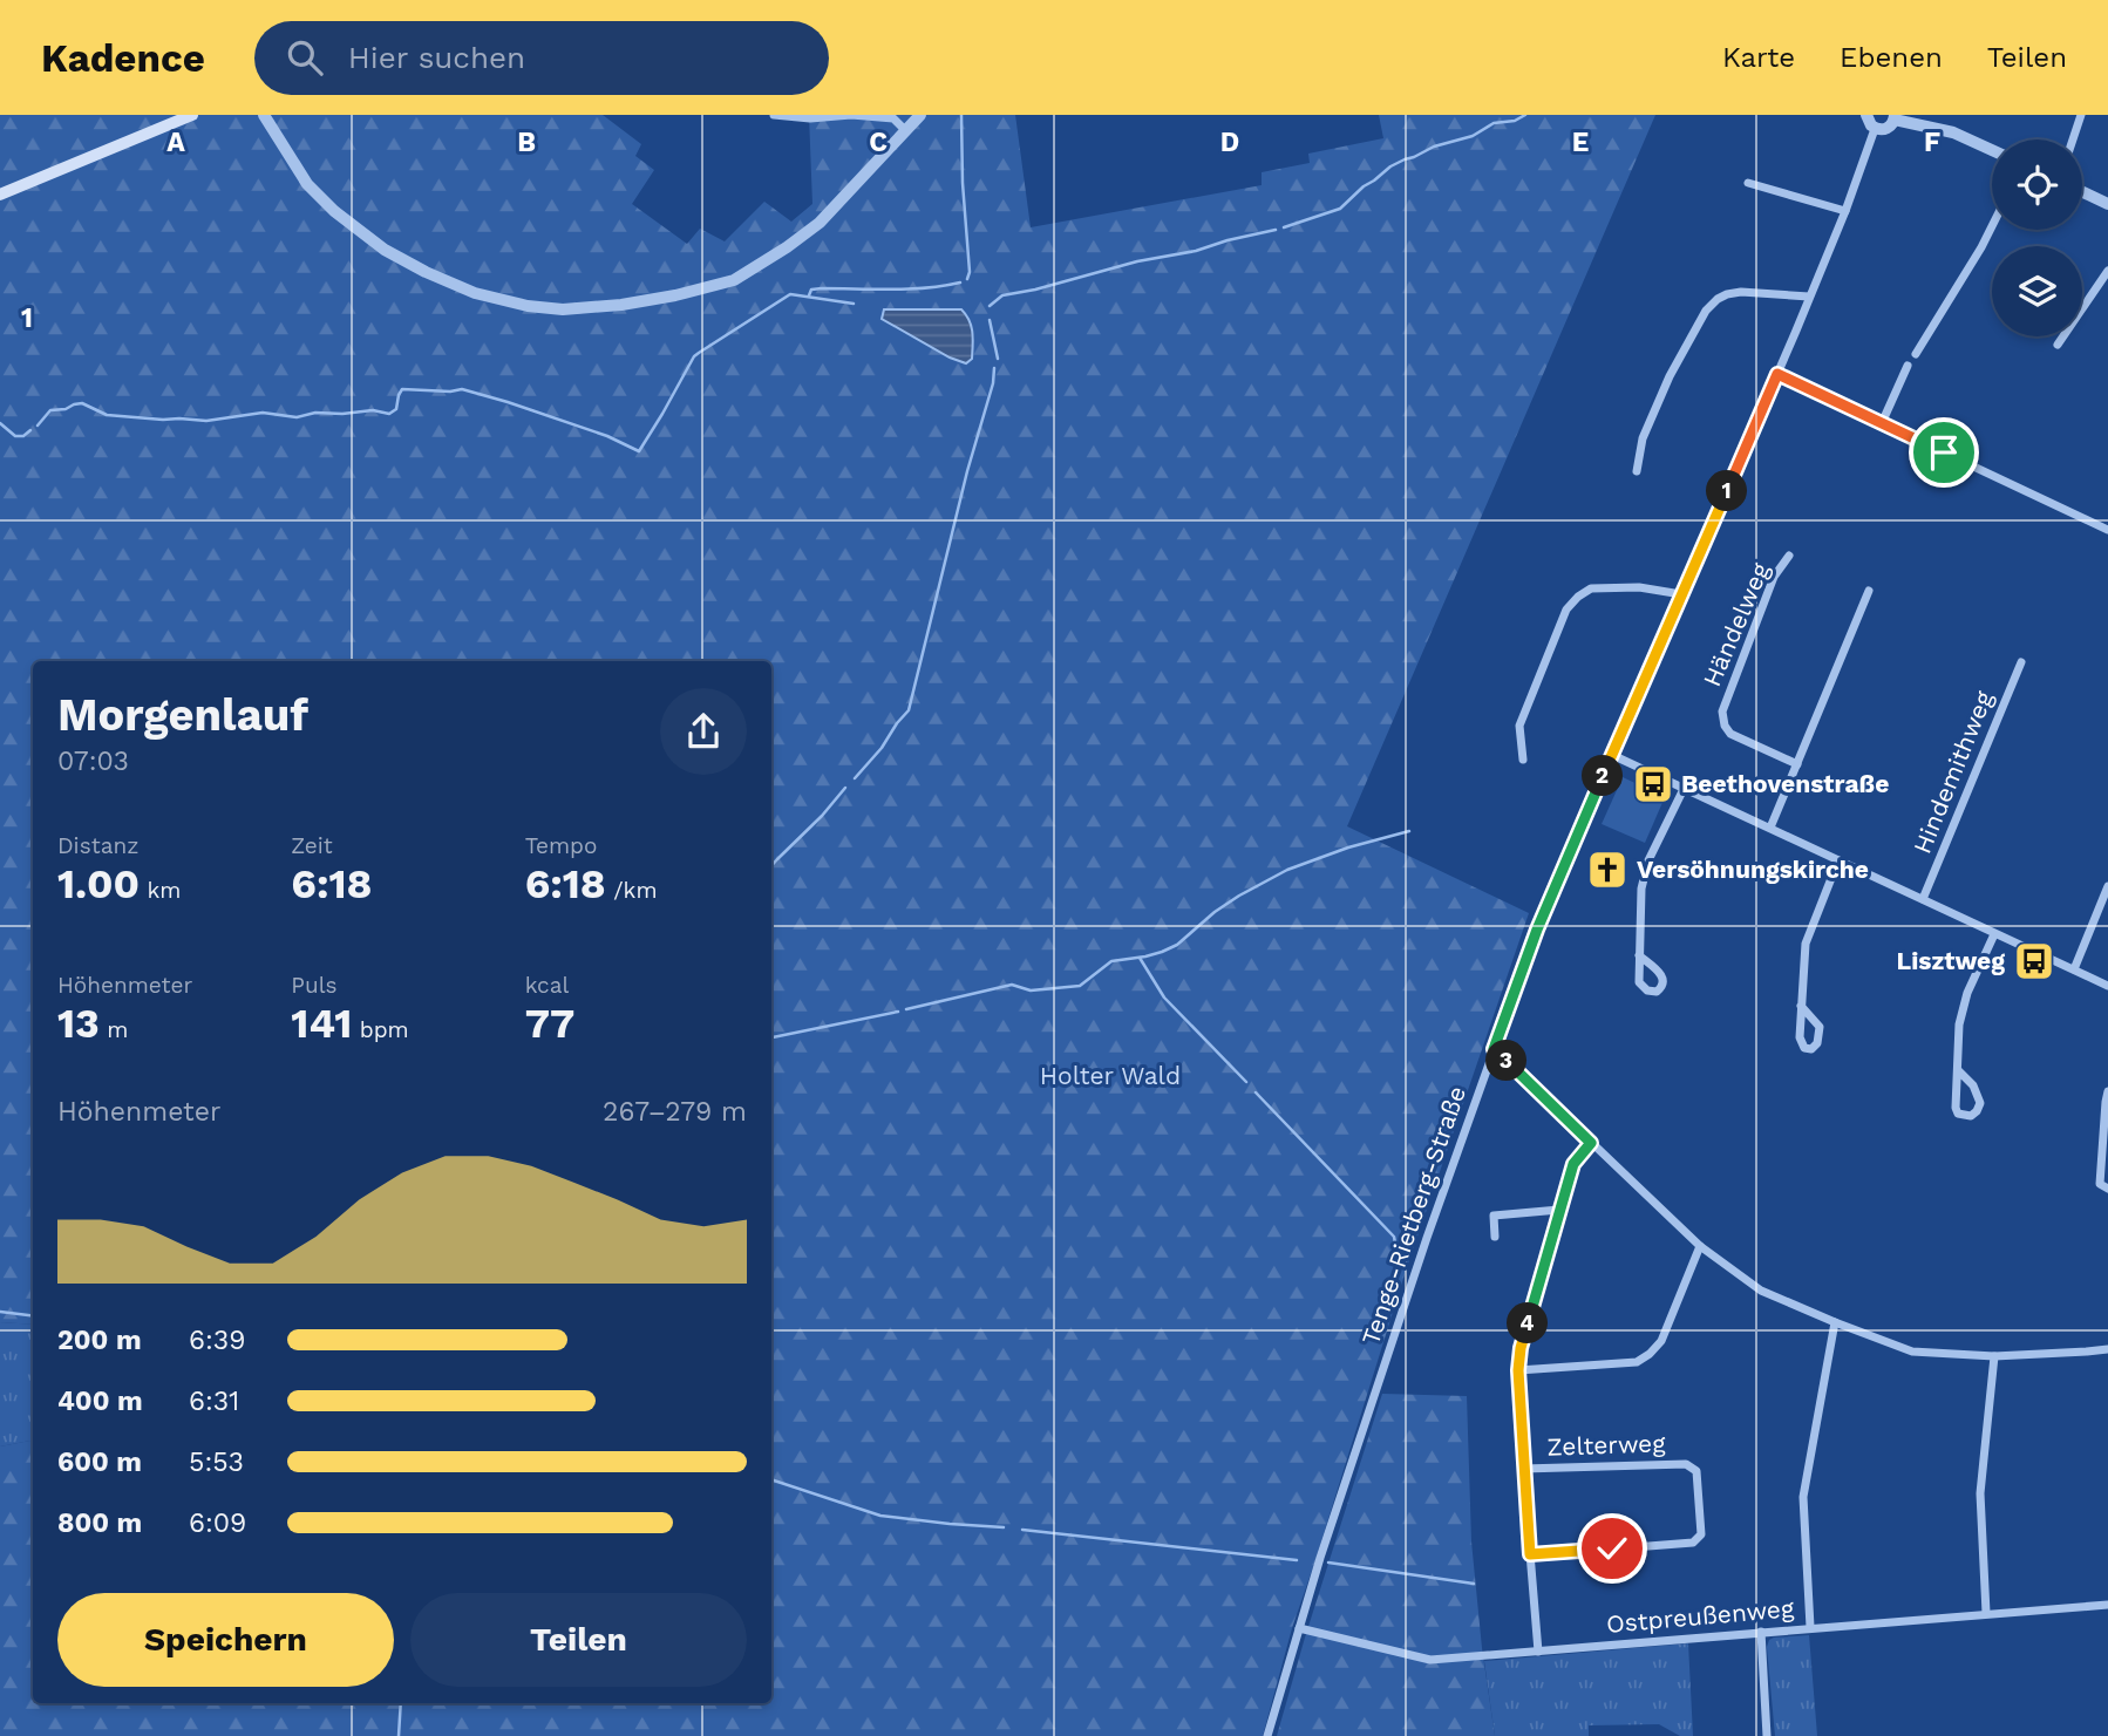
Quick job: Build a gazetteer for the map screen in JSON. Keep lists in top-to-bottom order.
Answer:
{
  "streets": {
    "street": [
      "Händelweg",
      "Hindemithweg",
      "Tenge-Rietberg-Straße",
      "Zelterweg",
      "Ostpreußenweg"
    ]
  },
  "crossings": [
    ["Tenge-Rietberg-Straße", "Ostpreußenweg"]
  ],
  "parks": ["Holter Wald"],
  "places": {
    "bus stop": ["Beethovenstraße", "Lisztweg"],
    "church": ["Versöhnungskirche"]
  },
  "page": {
    "header": "Kadence",
    "search": "Hier suchen",
    "nav": ["Karte", "Ebenen", "Teilen"],
    "pins": [
      "1",
      "2",
      "3",
      "4"
    ],
    "heading": ["Morgenlauf", "07:03"],
    "stats": [
      ["Distanz", "1.00 km"],
      ["Zeit", "6:18"],
      ["Tempo", "6:18 /km"],
      ["Höhenmeter", "13 m"],
      ["Puls", "141 bpm"],
      ["kcal", "77"]
    ],
    "chart": ["Höhenmeter", "267–279 m"],
    "list": [
      {
        "name": "200 m",
        "note": "6:39"
      },
      {
        "name": "400 m",
        "note": "6:31"
      },
      {
        "name": "600 m",
        "note": "5:53"
      },
      {
        "name": "800 m",
        "note": "6:09"
      }
    ],
    "buttons": ["Speichern", "Teilen"]
  },
  "grid": {
    "columns": [
      "A",
      "B",
      "C",
      "D",
      "E",
      "F"
    ],
    "rows": ["1"]
  }
}
